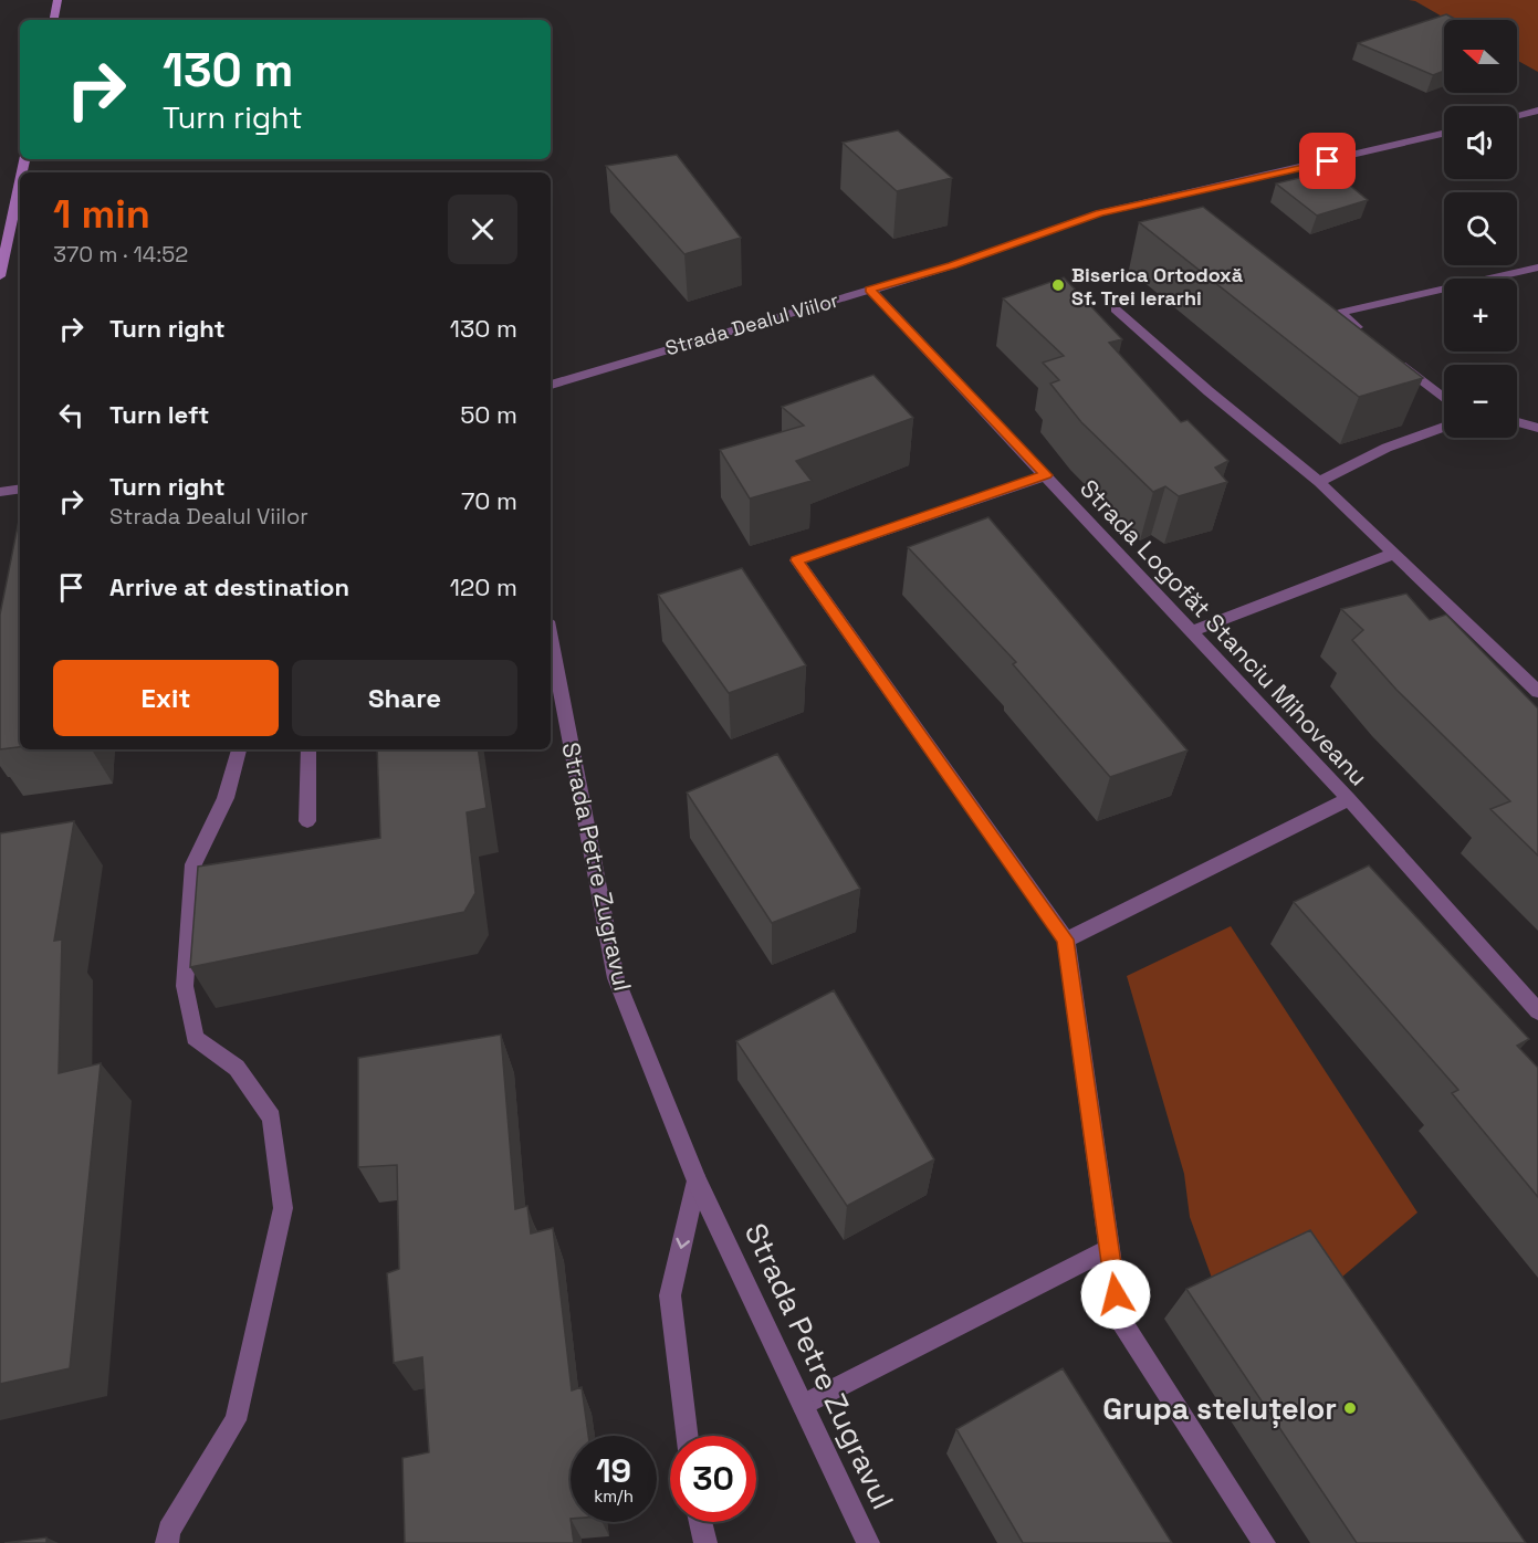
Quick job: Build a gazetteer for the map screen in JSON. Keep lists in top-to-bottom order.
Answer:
{
  "streets": {
    "street": ["Strada Dealul Viilor", "Strada Logofăt Stanciu Mihoveanu", "Strada Petre Zugravul"]
  },
  "crossings": [
    ["Strada Dealul Viilor", "Strada Logofăt Stanciu Mihoveanu"]
  ],
  "places": ["Biserica Ortodoxă Sf. Trei Ierarhi", "Grupa steluțelor"],
  "north": "left",
  "page": {
    "map_buttons": ["+", "−"],
    "turn": ["130 m", "Turn right"],
    "heading": ["1 min", "370 m · 14:52"],
    "list": [
      {
        "name": "Turn right",
        "value": "130 m"
      },
      {
        "name": "Turn left",
        "value": "50 m"
      },
      {
        "name": "Turn right",
        "note": "Strada Dealul Viilor",
        "value": "70 m"
      },
      {
        "name": "Arrive at destination",
        "value": "120 m"
      }
    ],
    "buttons": ["Exit", "Share"],
    "speed": "19 km/h",
    "limit": "30"
  }
}
